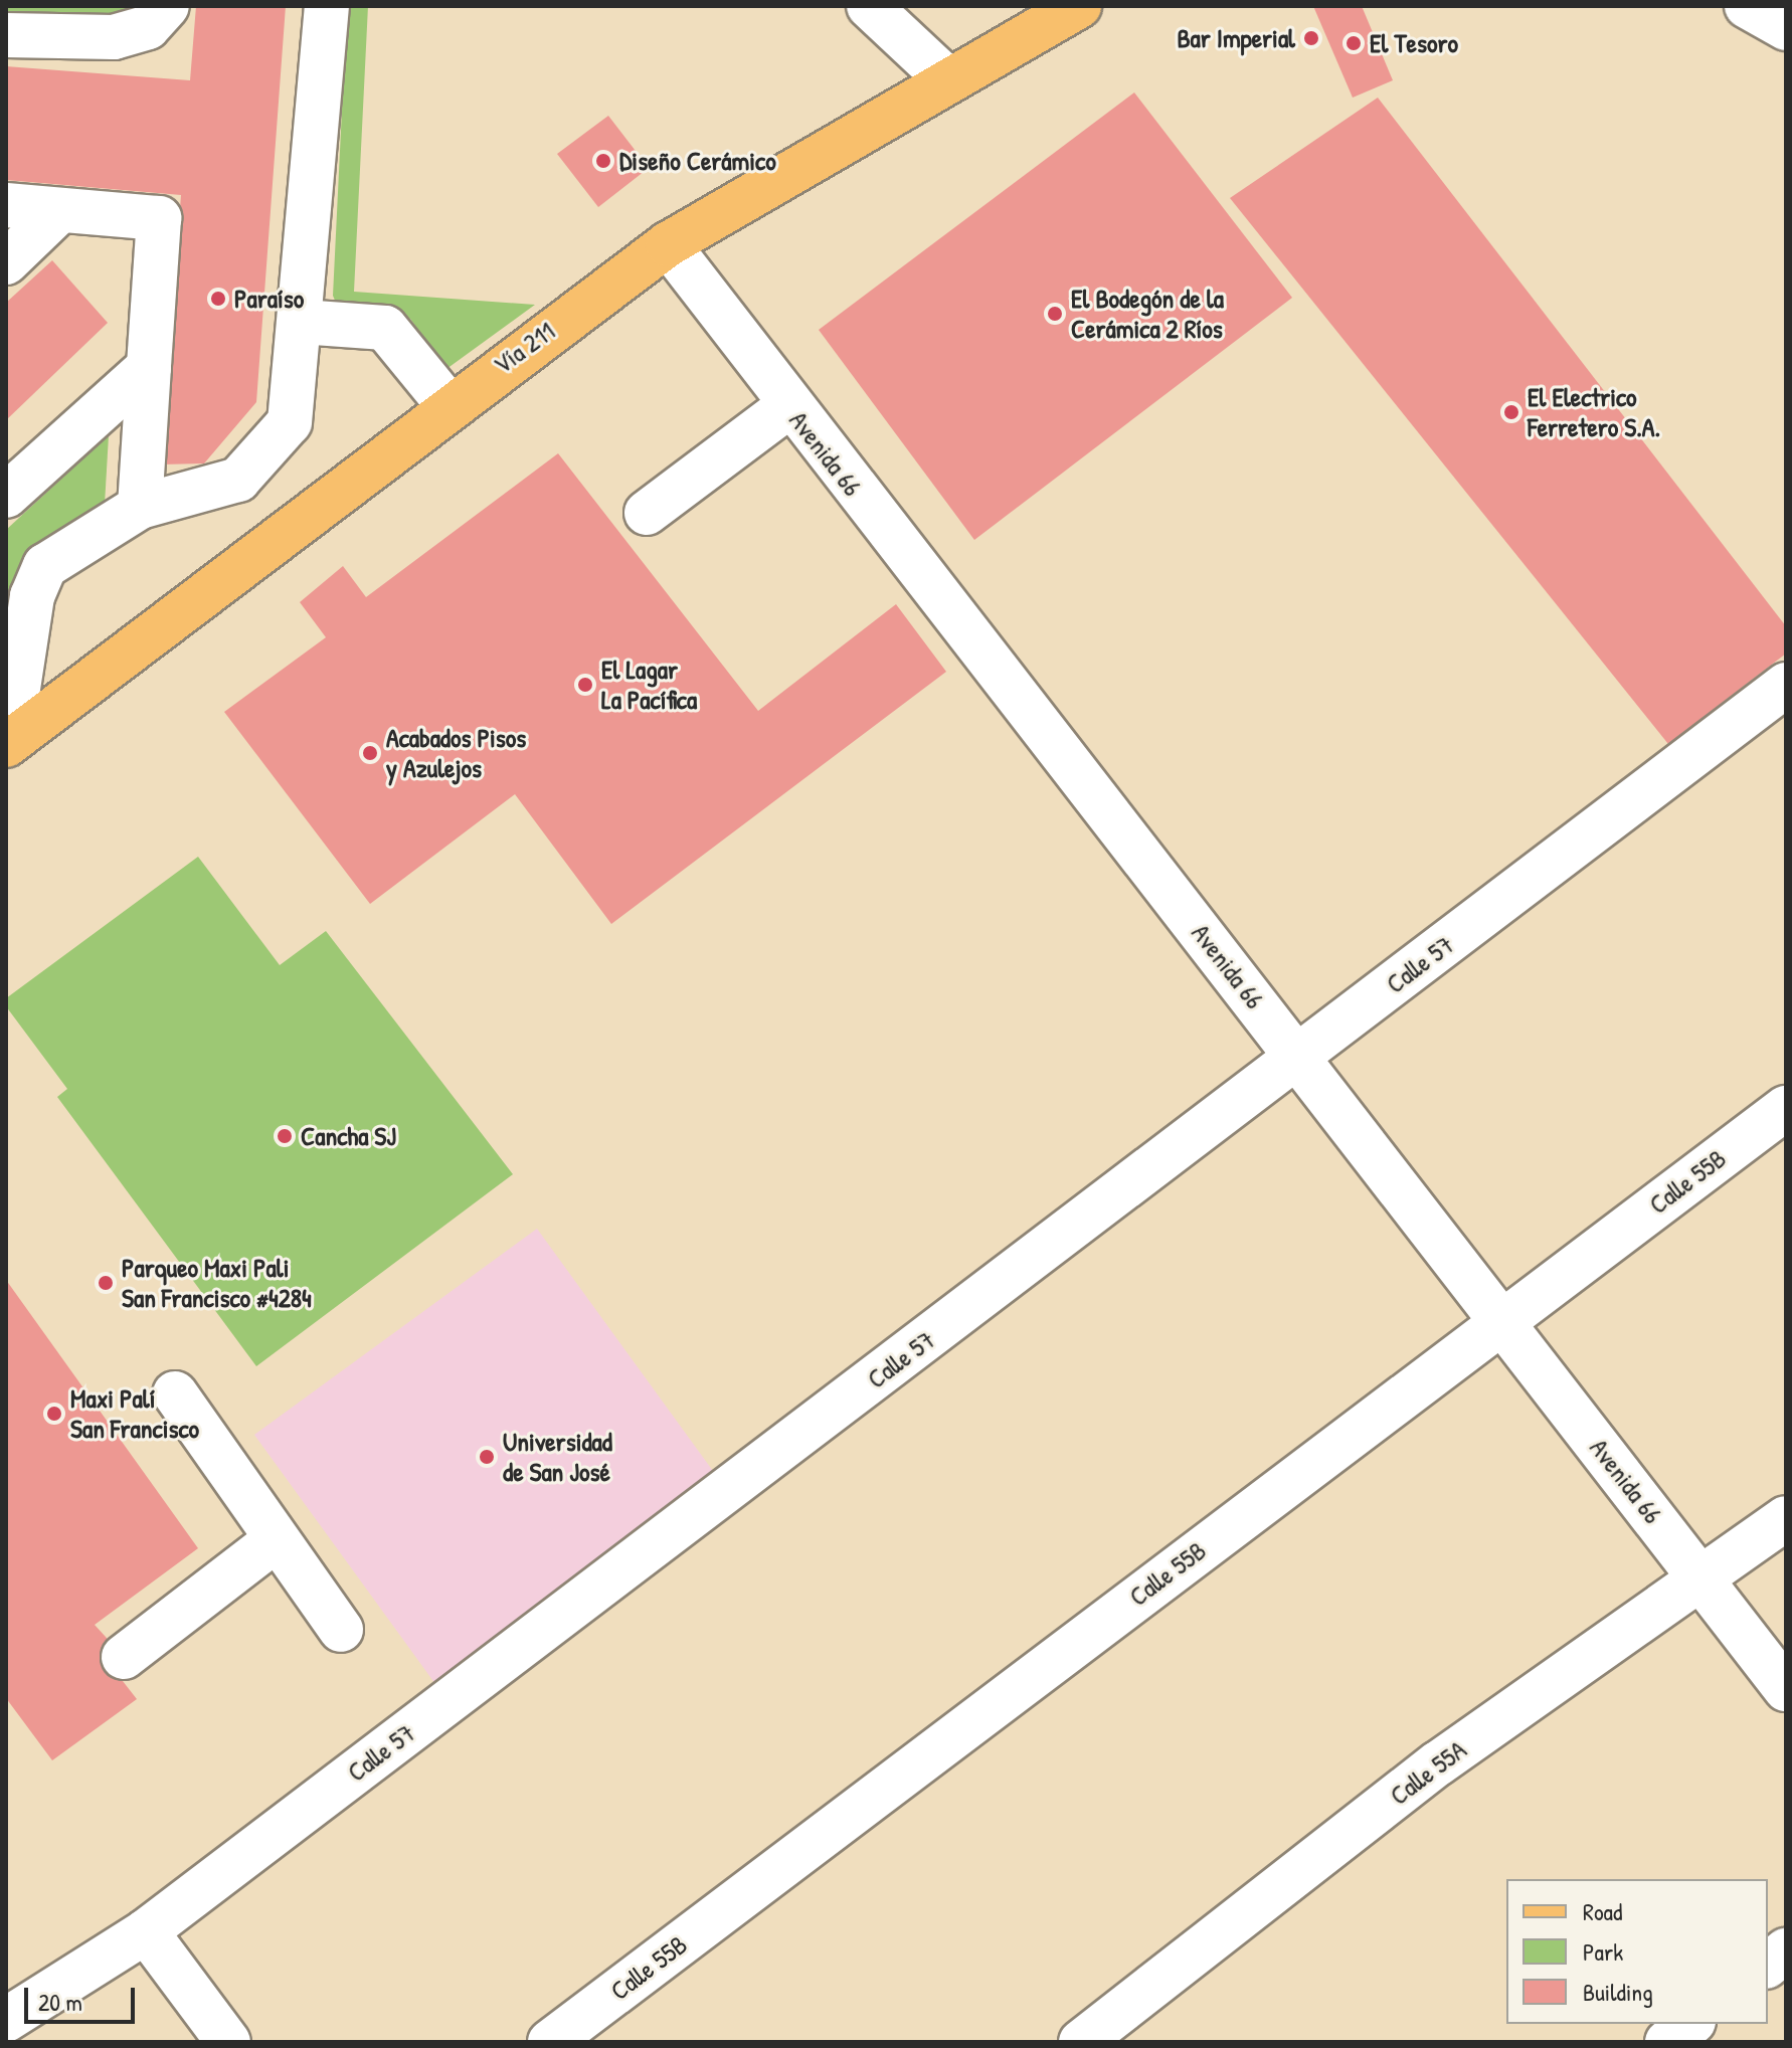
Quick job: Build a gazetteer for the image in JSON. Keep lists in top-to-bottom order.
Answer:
{
  "streets": {
    "main road": ["Vía 211"],
    "street": [
      "Avenida 66",
      "Calle 57",
      "Calle 55B",
      "Calle 55A"
    ]
  },
  "crossings": [
    ["Vía 211", "Avenida 66"],
    ["Avenida 66", "Calle 57"],
    ["Avenida 66", "Calle 55B"],
    ["Avenida 66", "Calle 55A"]
  ],
  "places": [
    "Bar Imperial",
    "El Tesoro",
    "Diseño Cerámico",
    "Paraíso",
    "El Bodegón de la Cerámica 2 Ríos",
    "El Electrico Ferretero S.A.",
    "El Lagar La Pacífica",
    "Acabados Pisos y Azulejos",
    "Cancha SJ",
    "Parqueo Maxi Pali San Francisco #4284",
    "Maxi Palí San Francisco",
    "Universidad de San José"
  ],
  "legend": ["Road", "Park", "Building"],
  "scale_bar": "20 m"
}
